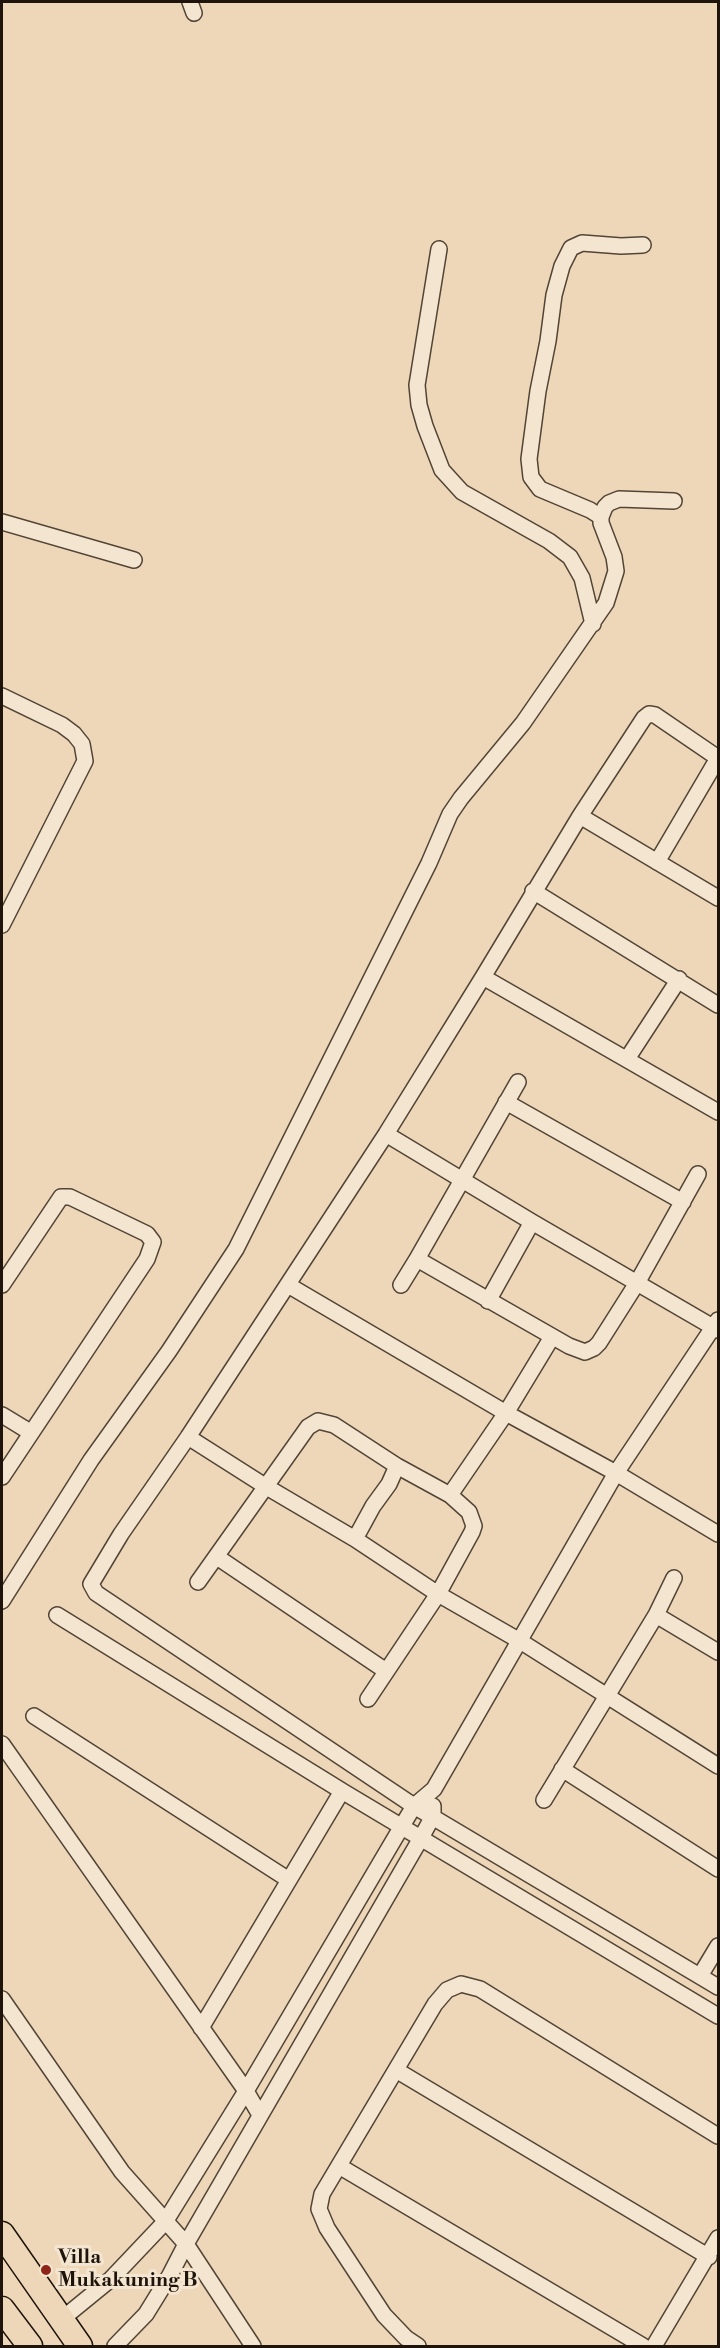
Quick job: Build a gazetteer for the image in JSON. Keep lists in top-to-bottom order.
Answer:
{
  "places": ["Villa Mukakuning B"]
}
